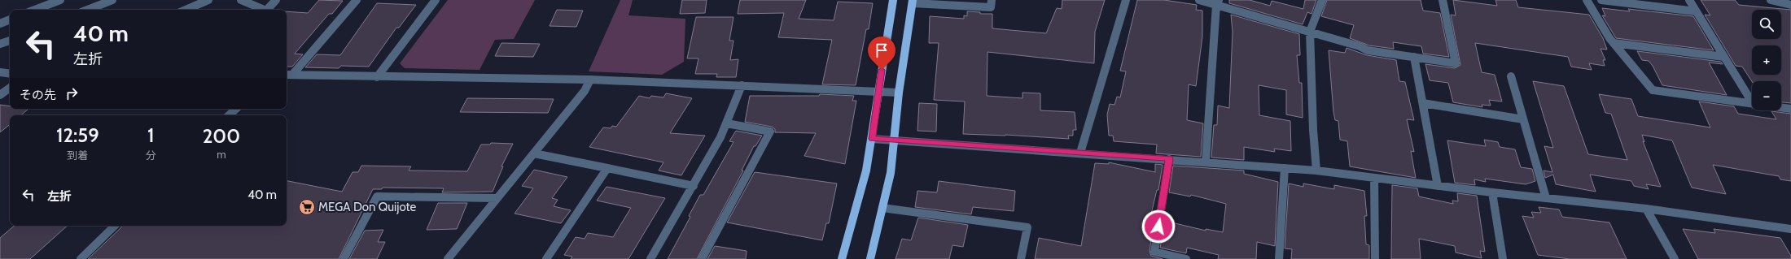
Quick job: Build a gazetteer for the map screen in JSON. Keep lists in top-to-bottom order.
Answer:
{
  "places": {
    "supermarket": ["MEGA Don Quijote"]
  },
  "page": {
    "map_buttons": ["+", "−"],
    "turn": ["40 m", "左折"],
    "then": "その先",
    "eta": [
      "12:59",
      "到着",
      "1",
      "分",
      "200",
      "m"
    ],
    "list": [
      {
        "name": "左折",
        "value": "40 m"
      }
    ]
  }
}
